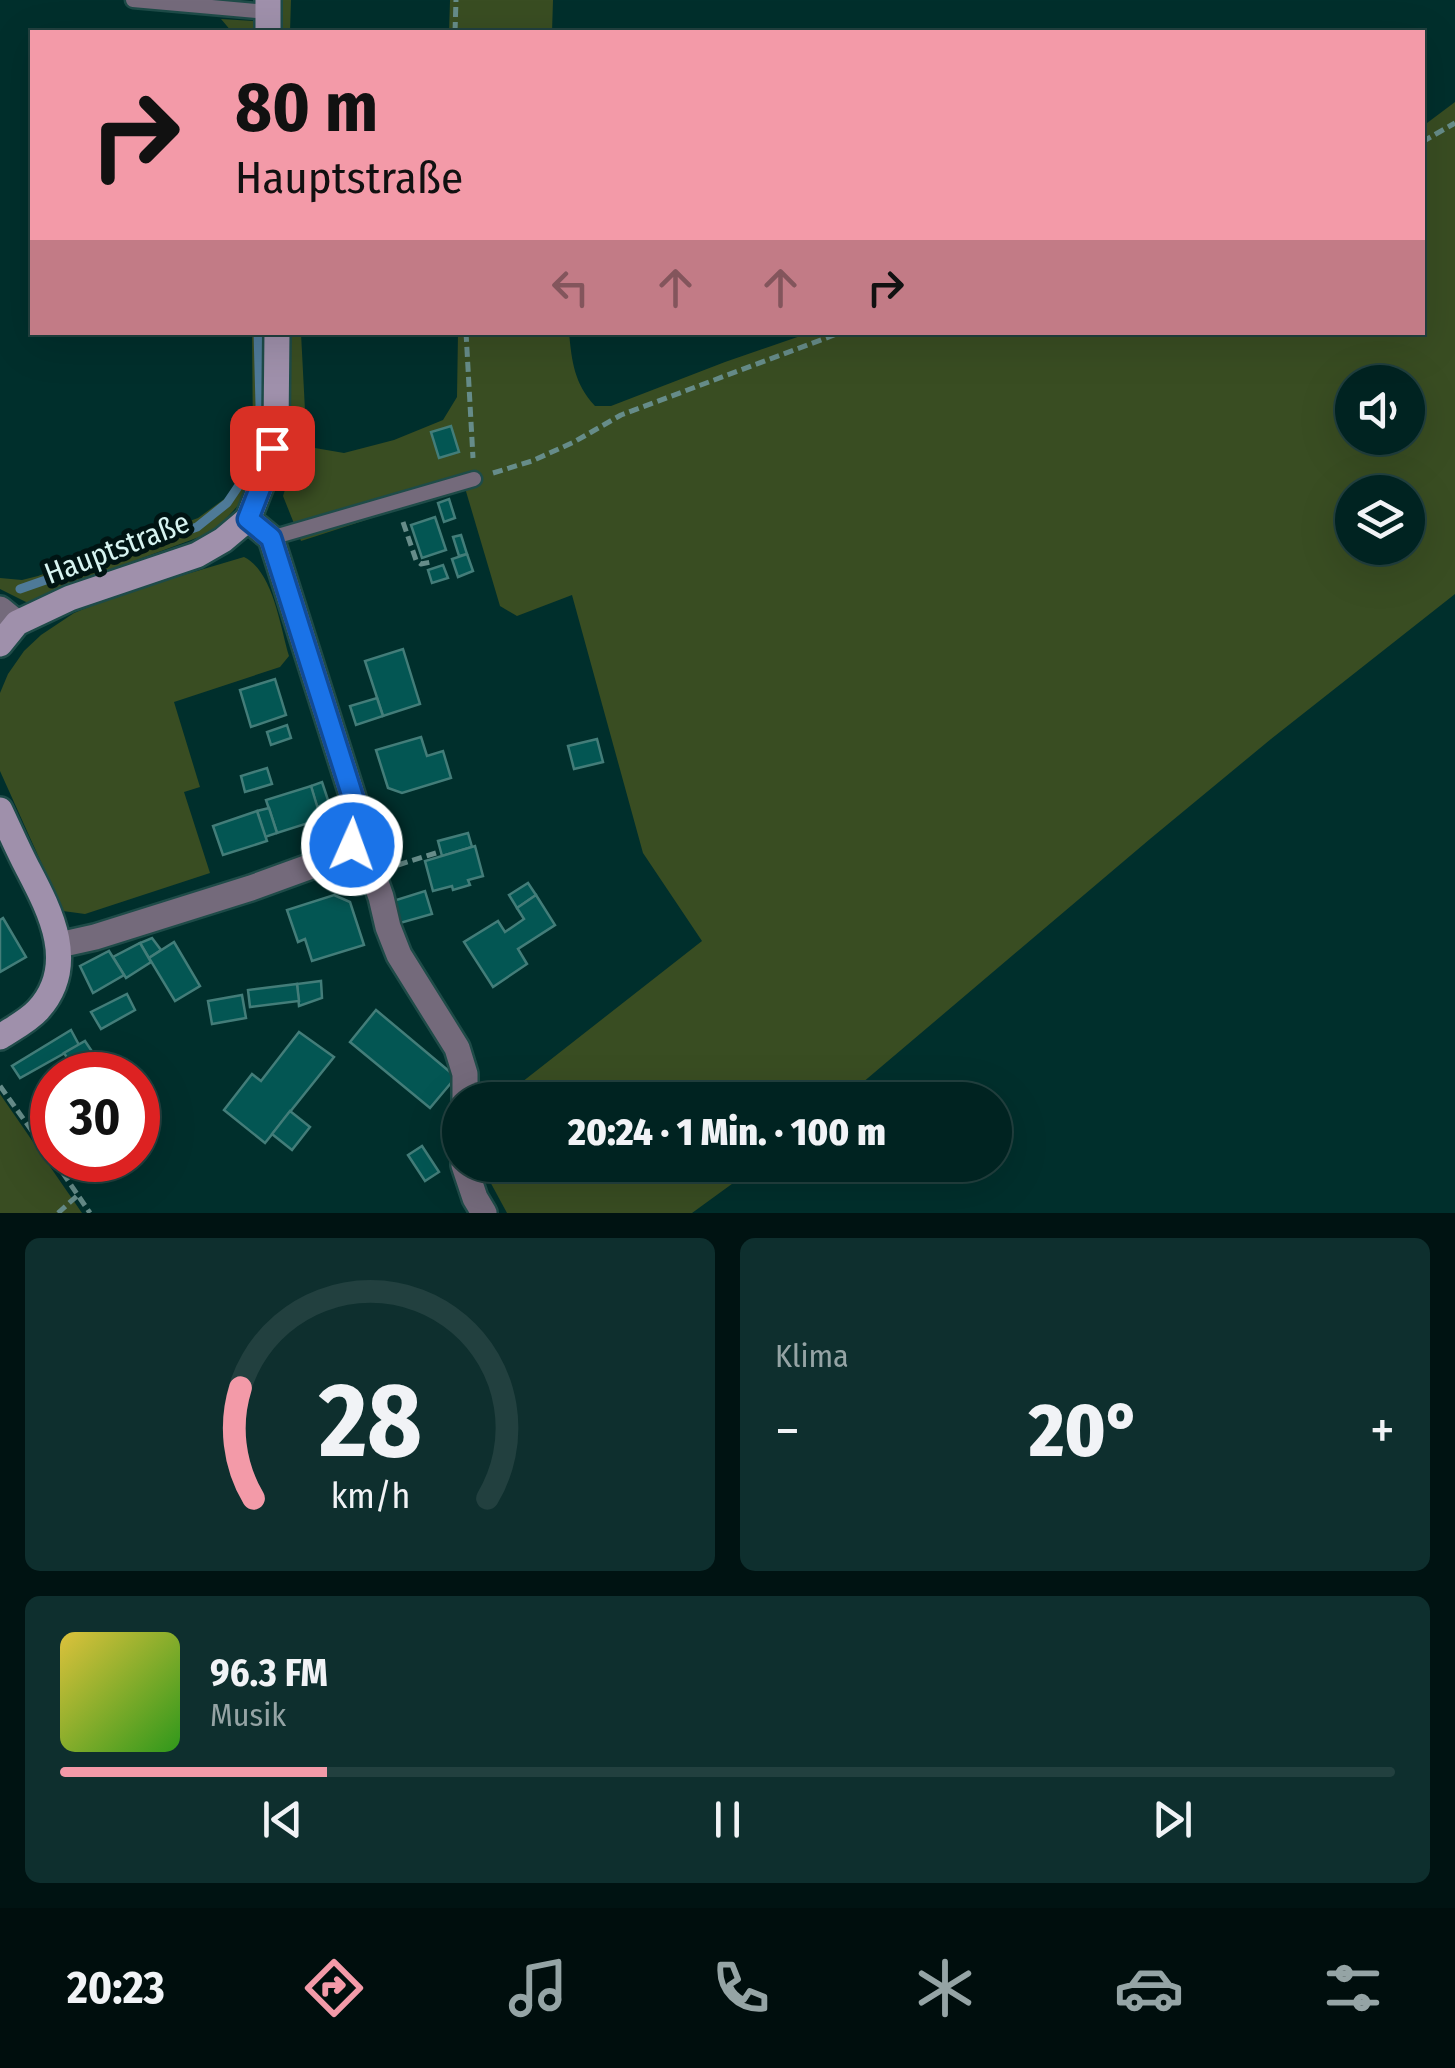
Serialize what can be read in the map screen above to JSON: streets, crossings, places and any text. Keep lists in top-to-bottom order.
{
  "streets": {
    "street": ["Hauptstraße"]
  },
  "page": {
    "turn": ["80 m", "Hauptstraße"],
    "limit": "30",
    "trip": "20:24 · 1 Min. · 100 m",
    "tile": "Klima",
    "heat": ["−", "20°", "+"],
    "song": ["96.3 FM", "Musik"],
    "tabs": "20:23",
    "gauge": ["28", "km/h"]
  }
}
